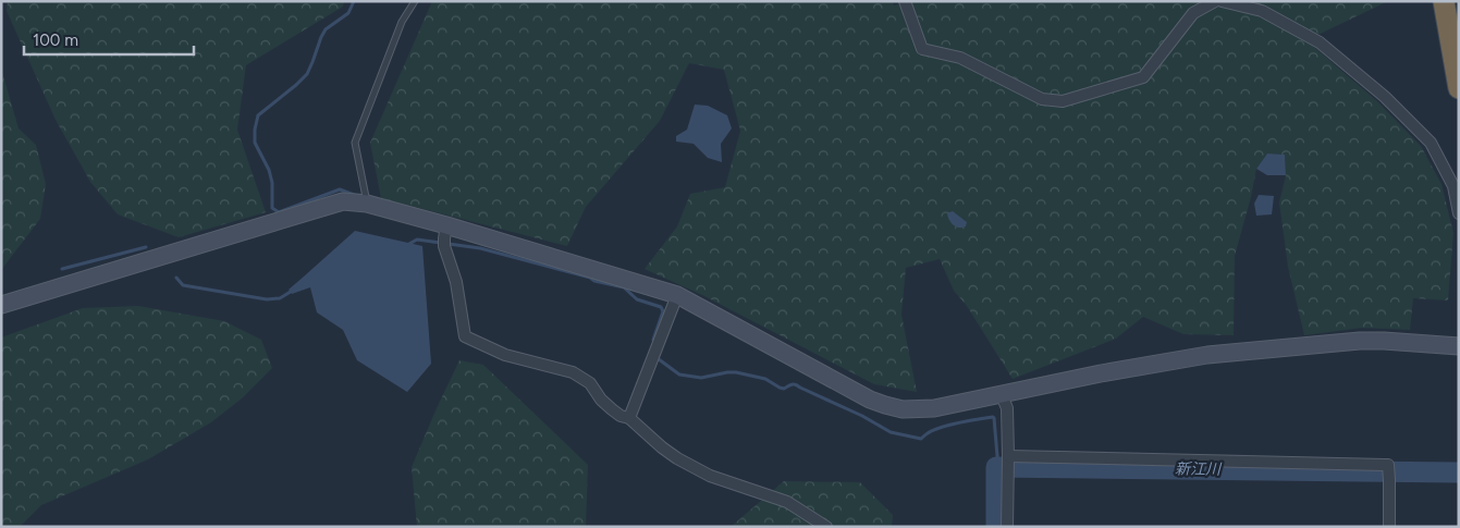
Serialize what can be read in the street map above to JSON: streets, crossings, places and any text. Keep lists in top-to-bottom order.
{
  "water": ["新江川"],
  "scale_bar": "100 m"
}
